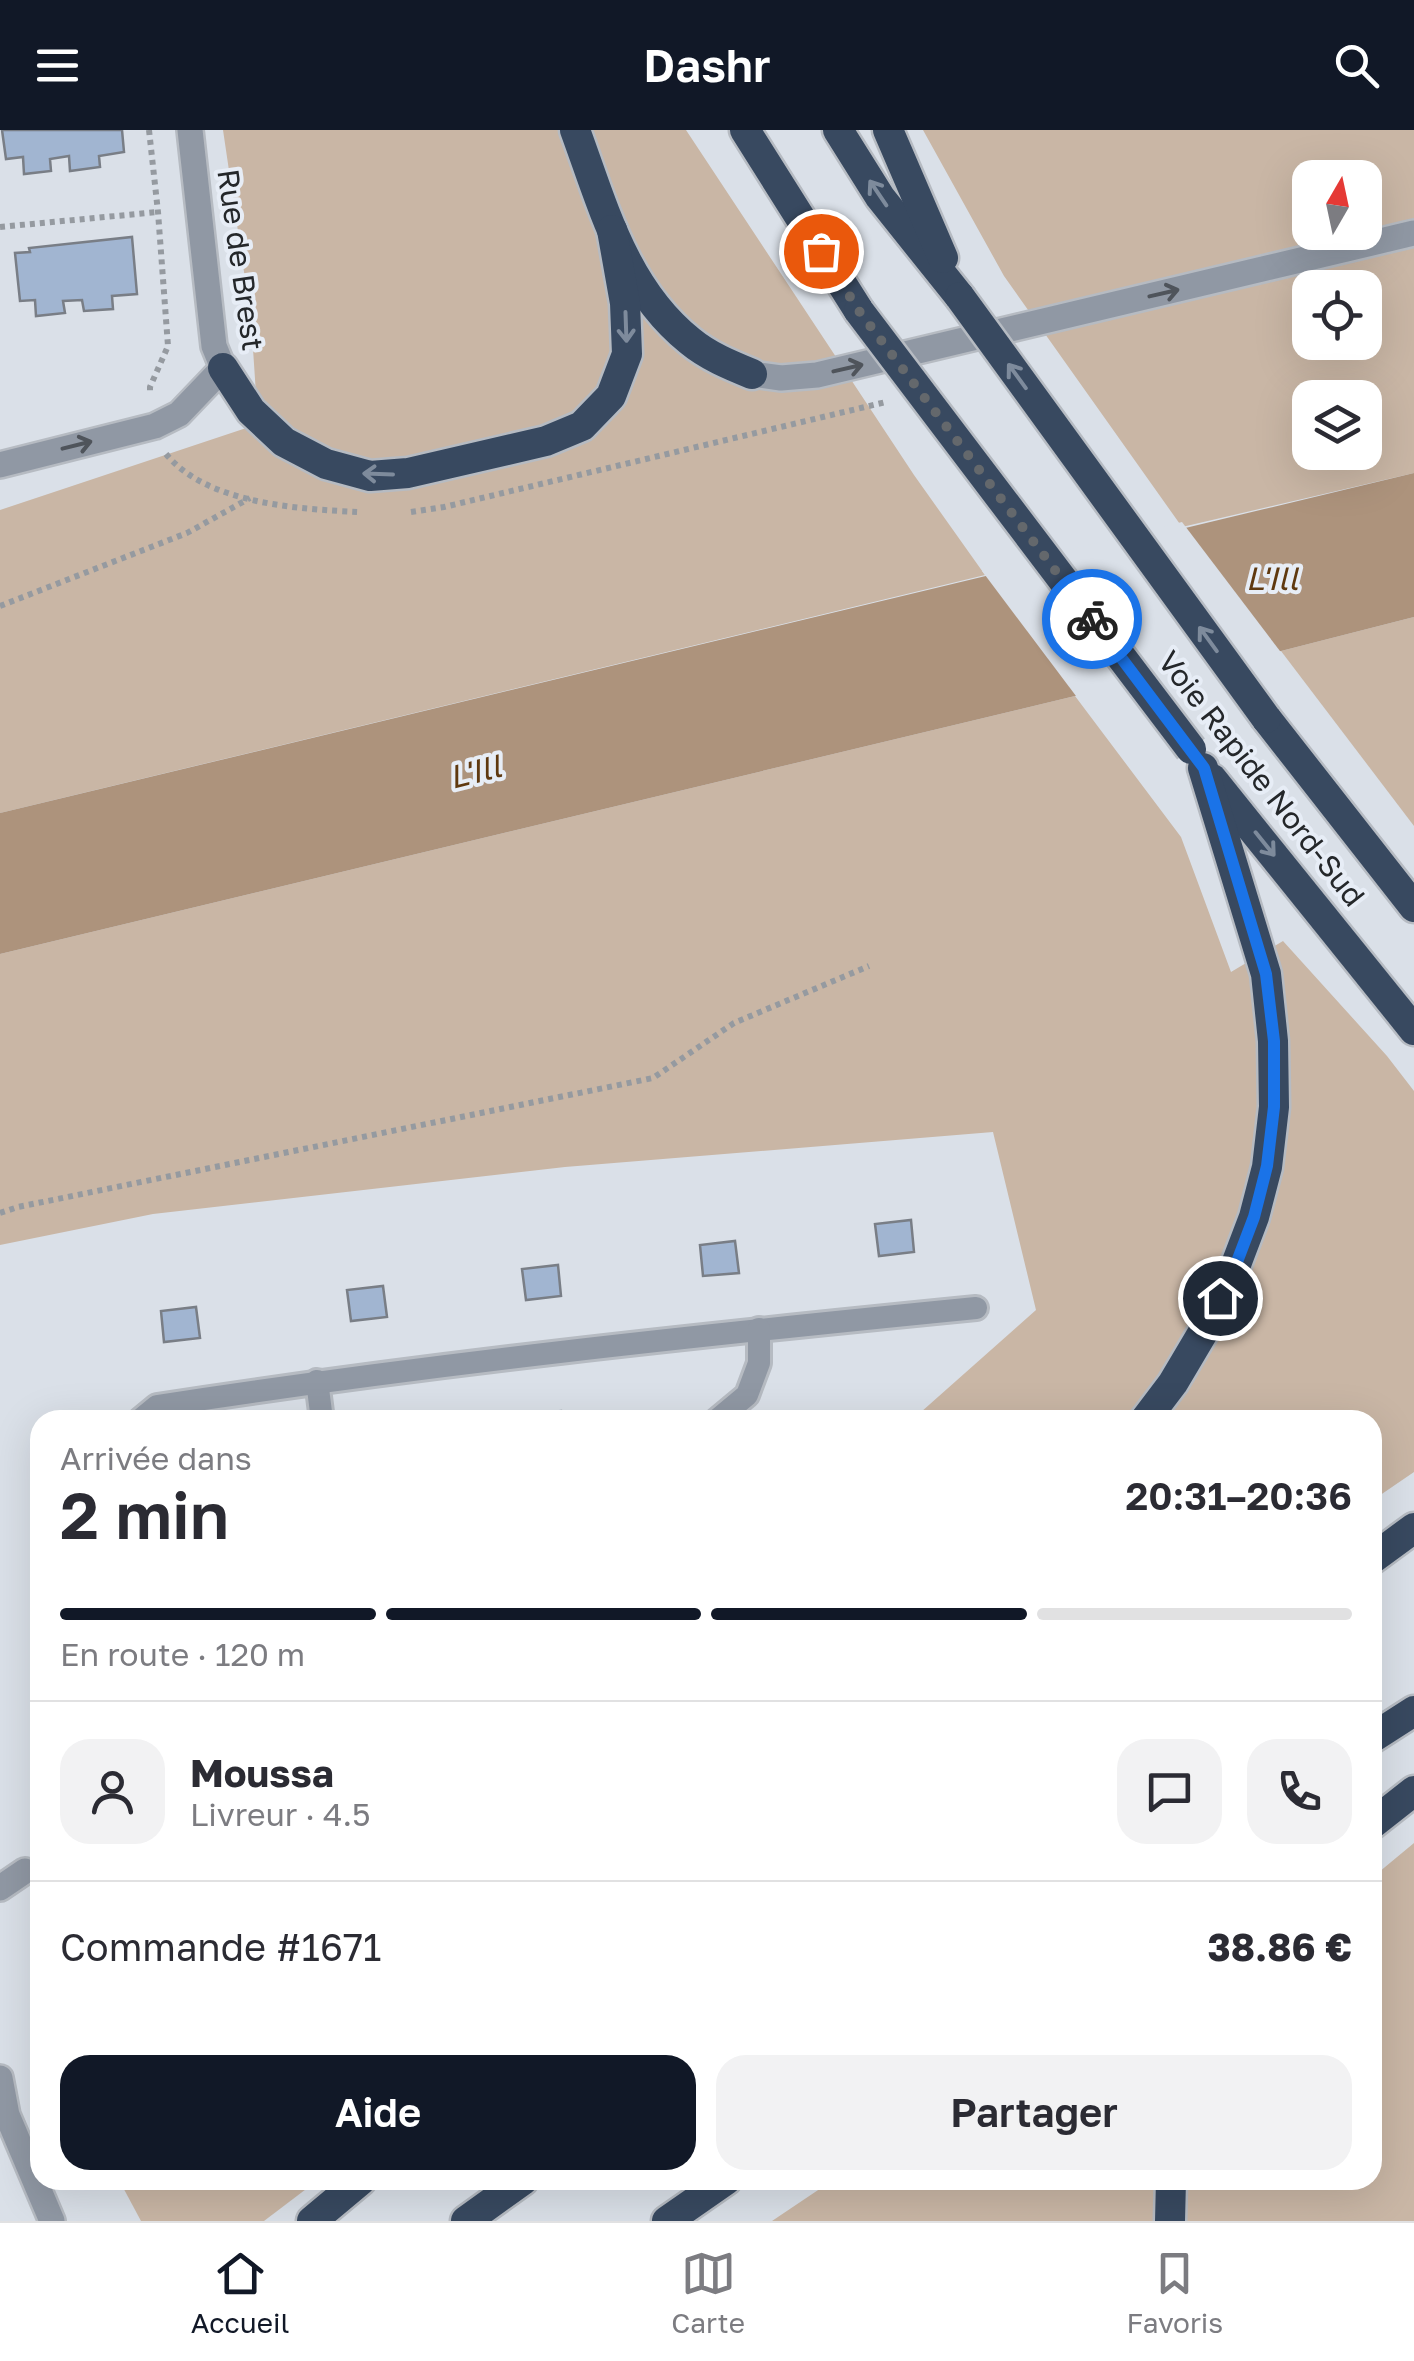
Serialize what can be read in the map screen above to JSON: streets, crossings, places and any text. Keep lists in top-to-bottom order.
{
  "streets": {
    "highway": ["Voie Rapide Nord-Sud"],
    "street": ["Rue de Brest"]
  },
  "water": ["L'Ill"],
  "north": "top",
  "page": {
    "header": "Dashr",
    "heading": ["2 min", "Arrivée dans", "20:31–20:36"],
    "panel": [
      "Moussa",
      "Livreur · 4.5",
      "Commande #1671",
      "38.86 €"
    ],
    "bar": "En route · 120 m",
    "buttons": ["Aide", "Partager"],
    "tabs": ["Accueil", "Carte", "Favoris"]
  }
}
